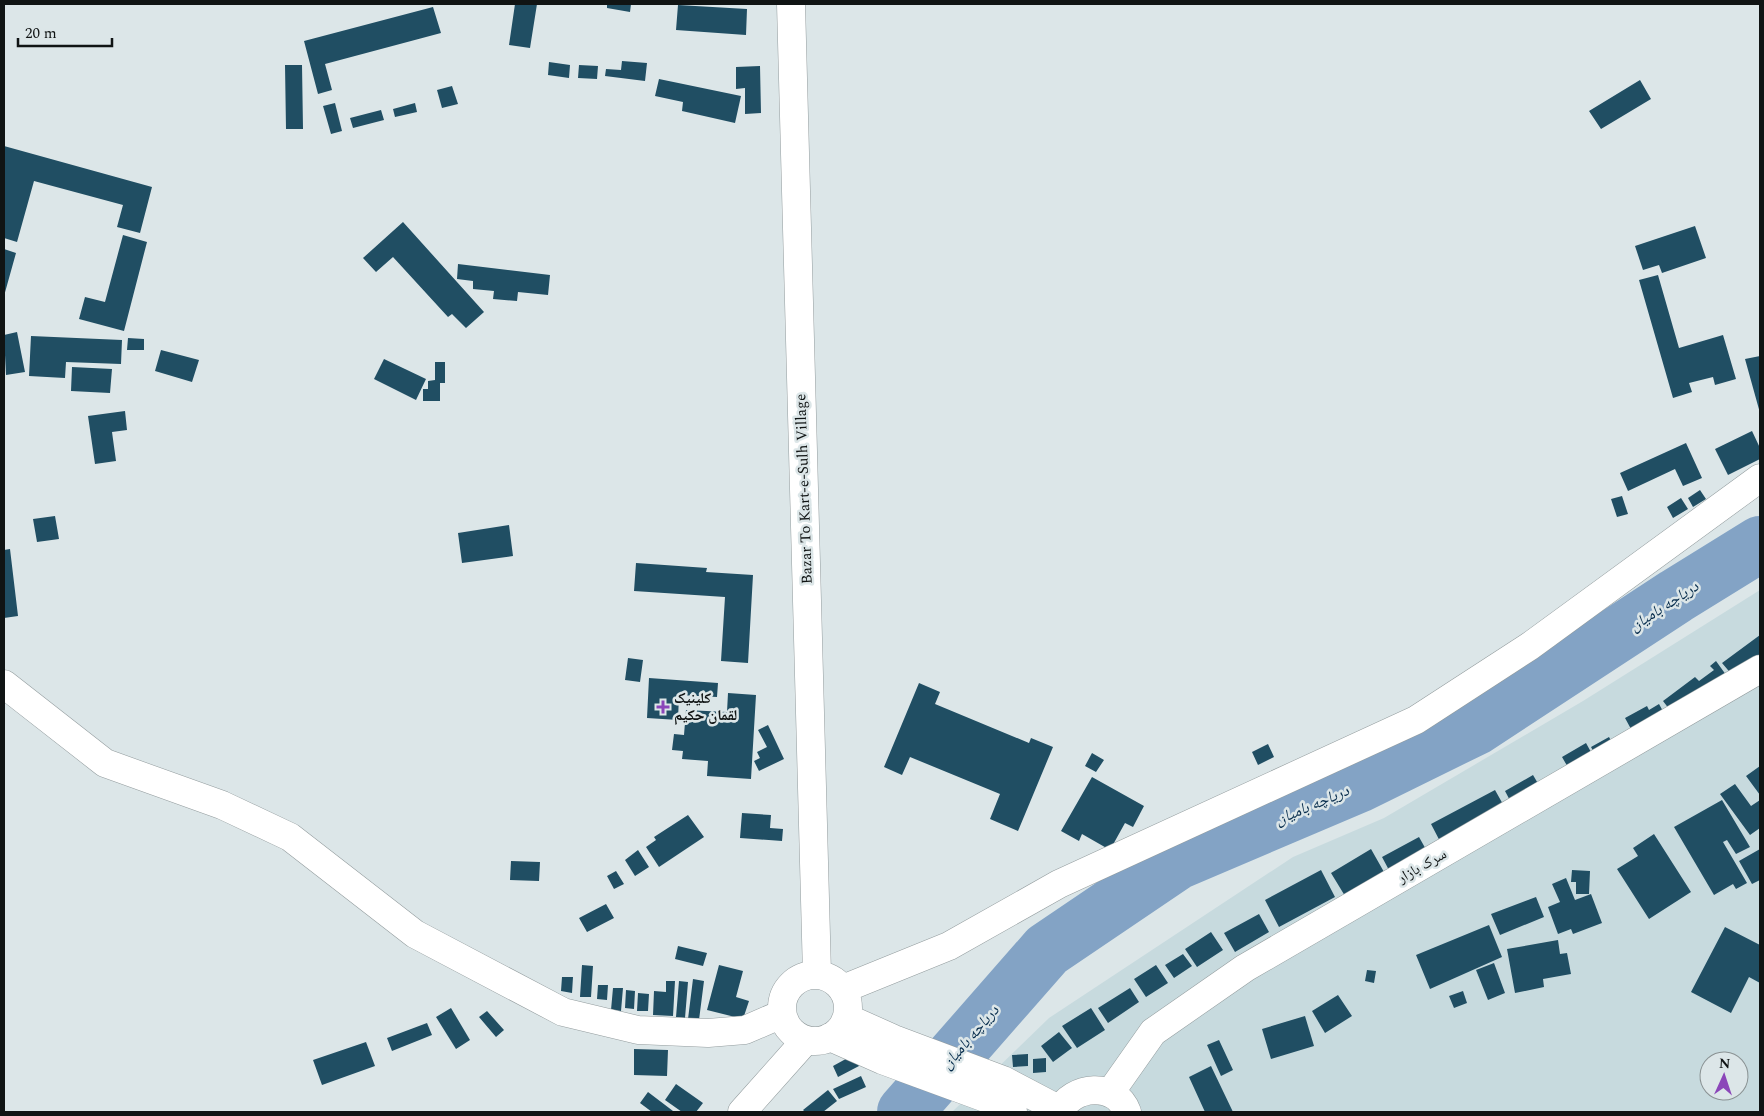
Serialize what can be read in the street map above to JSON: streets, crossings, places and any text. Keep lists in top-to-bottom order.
{
  "streets": {
    "main road": ["Bazar To Kart-e-Sulh Village", "سرک بازار"]
  },
  "water": ["دریاچه بامیان"],
  "places": {
    "health": ["کلینیک لقمان حکیم"]
  },
  "scale_bar": "20 m",
  "north": "top"
}
